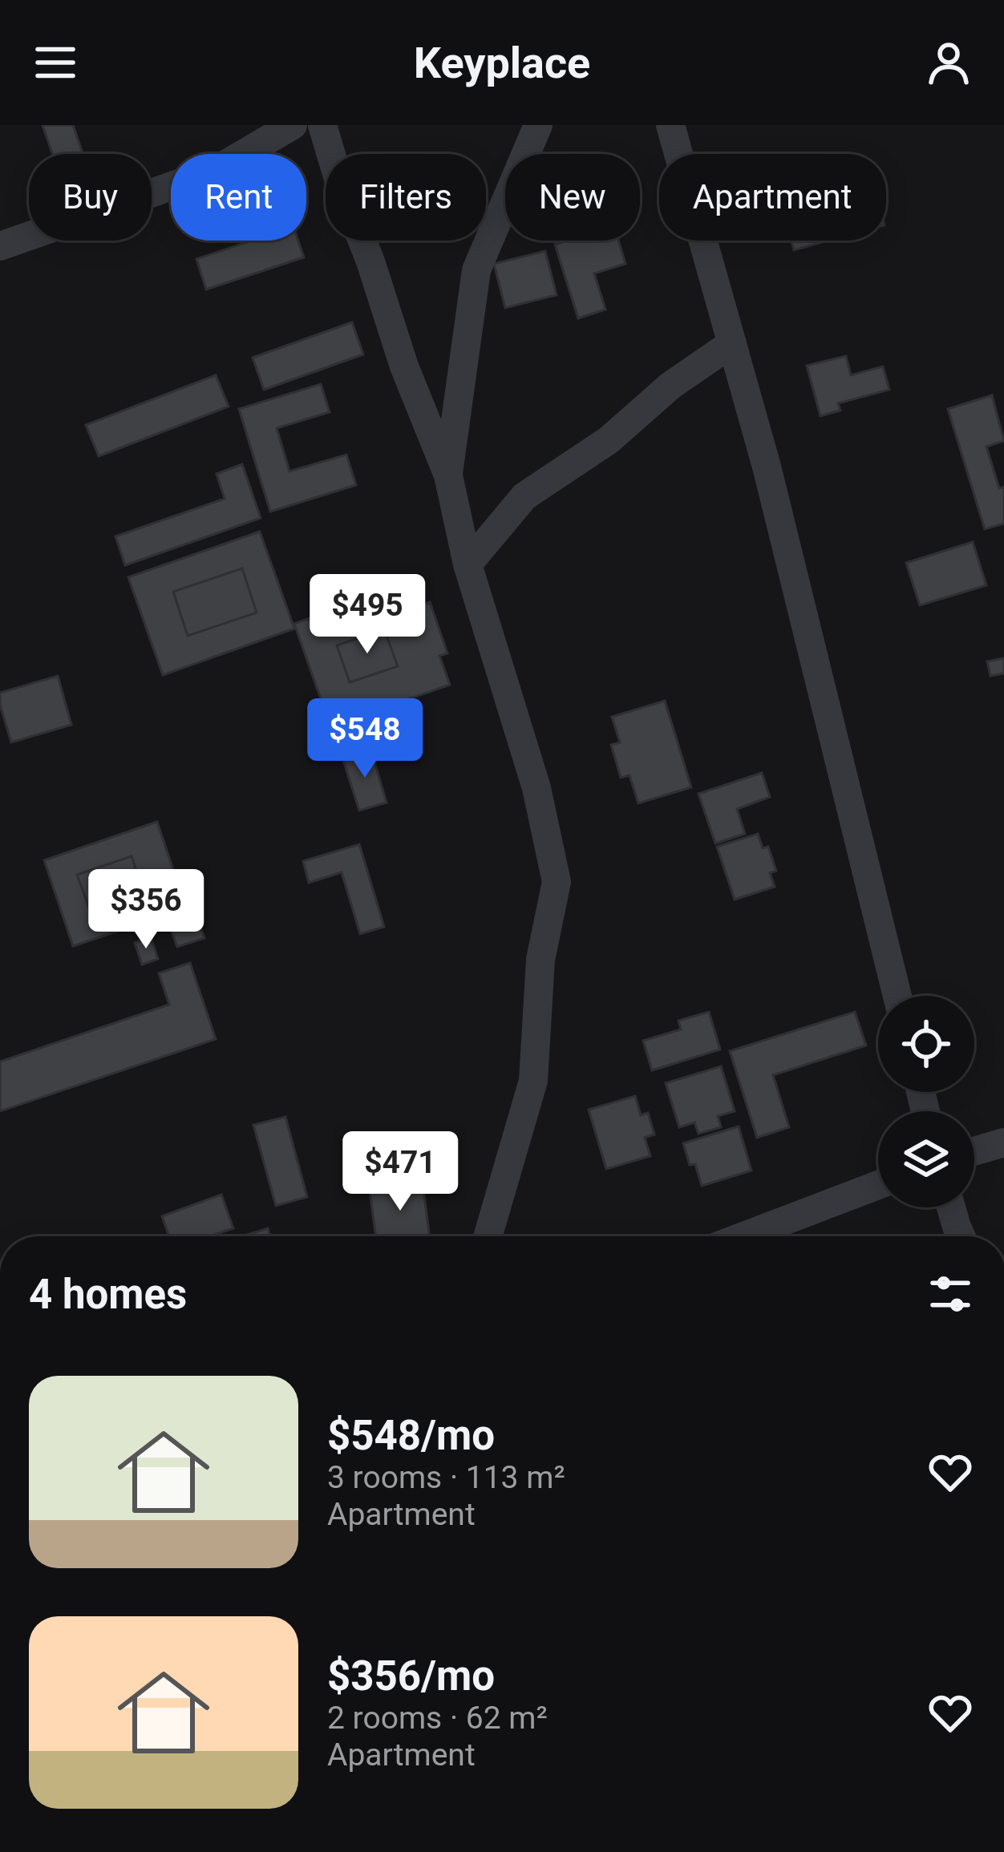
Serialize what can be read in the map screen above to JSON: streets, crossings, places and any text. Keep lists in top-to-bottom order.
{
  "page": {
    "header": "Keyplace",
    "chip": [
      "Buy",
      "Rent",
      "Filters",
      "New",
      "Apartment"
    ],
    "price": [
      "$495",
      "$548",
      "$356",
      "$471"
    ],
    "heading": "4 homes",
    "list": [
      {
        "name": "$548/mo",
        "note": "3 rooms · 113 m² · Apartment"
      },
      {
        "name": "$356/mo",
        "note": "2 rooms · 62 m² · Apartment"
      }
    ]
  }
}
